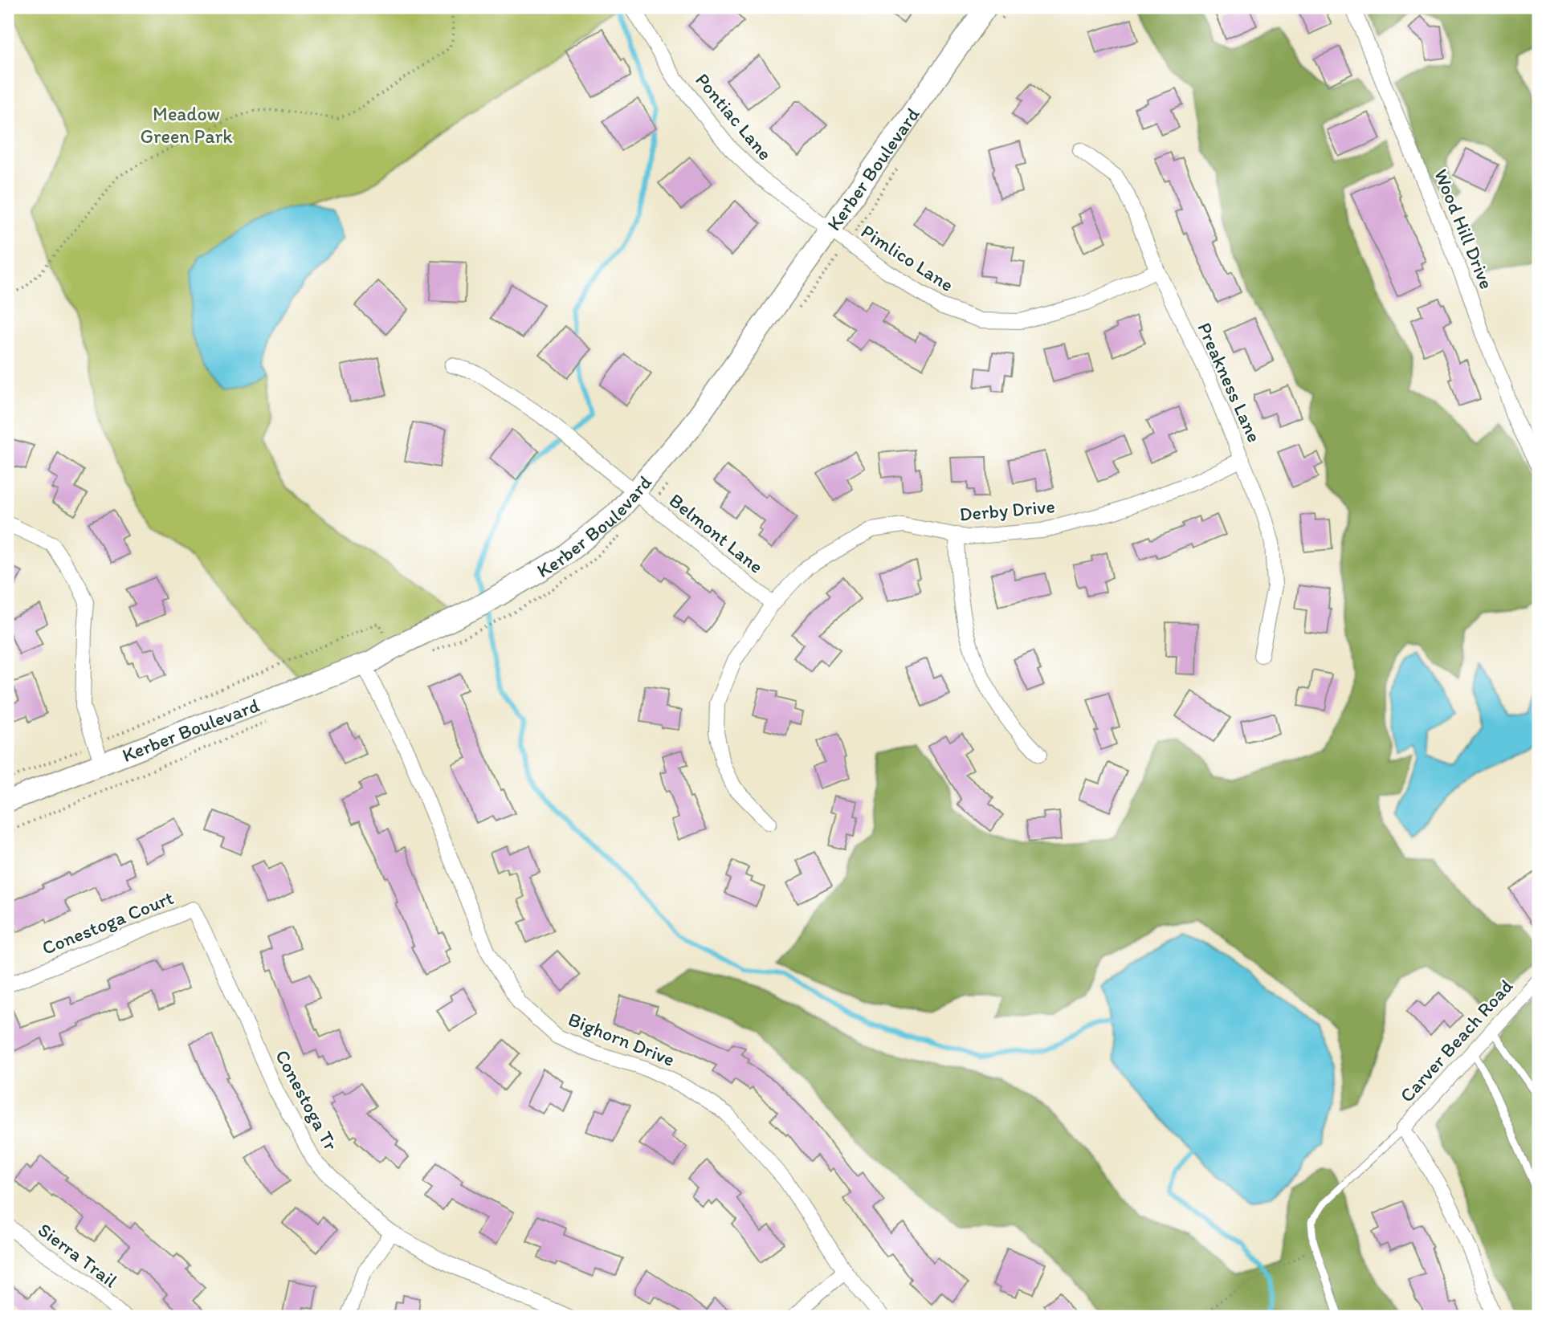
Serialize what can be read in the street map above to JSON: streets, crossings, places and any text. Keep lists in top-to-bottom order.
{
  "streets": {
    "street": [
      "Pontiac Lane",
      "Kerber Boulevard",
      "Wood Hill Drive",
      "Pimlico Lane",
      "Preakness Lane",
      "Derby Drive",
      "Belmont Lane",
      "Conestoga Court",
      "Bighorn Drive",
      "Carver Beach Road",
      "Conestoga Tr",
      "Sierra Trail"
    ]
  },
  "crossings": [
    ["Pontiac Lane", "Kerber Boulevard"],
    ["Pontiac Lane", "Pimlico Lane"],
    ["Kerber Boulevard", "Pimlico Lane"],
    ["Kerber Boulevard", "Belmont Lane"],
    ["Kerber Boulevard", "Bighorn Drive"],
    ["Pimlico Lane", "Preakness Lane"],
    ["Preakness Lane", "Derby Drive"],
    ["Derby Drive", "Belmont Lane"],
    ["Conestoga Court", "Conestoga Tr"]
  ],
  "parks": ["Meadow Green Park"]
}
